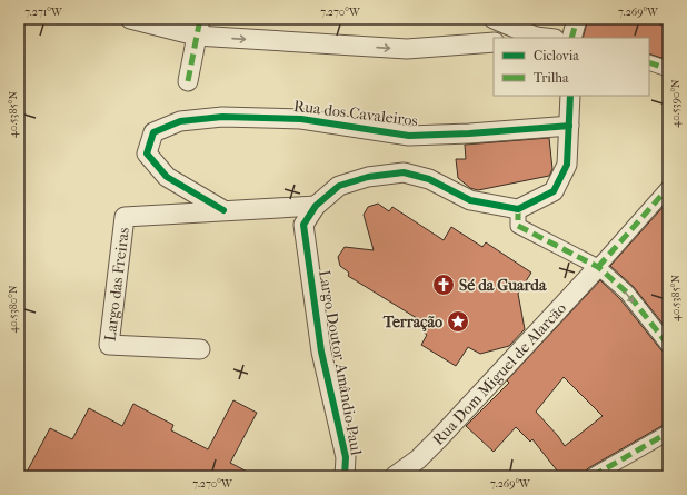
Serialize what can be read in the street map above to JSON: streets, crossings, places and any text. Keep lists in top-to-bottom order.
{
  "streets": {
    "street": [
      "Rua dos Cavaleiros",
      "Largo das Freiras",
      "Largo Doutor Amândio Paul",
      "Rua Dom Miguel de Alarcão"
    ]
  },
  "crossings": [
    ["Rua dos Cavaleiros", "Largo das Freiras"],
    ["Largo das Freiras", "Largo Doutor Amândio Paul"]
  ],
  "places": {
    "church": ["Sé da Guarda"],
    "place": ["Terração"]
  },
  "legend": ["Ciclovia", "Trilha"],
  "coordinates": [
    "7.271°W",
    "7.270°W",
    "7.269°W",
    "40.5390°N",
    "40.5385°N",
    "40.5380°N"
  ]
}
